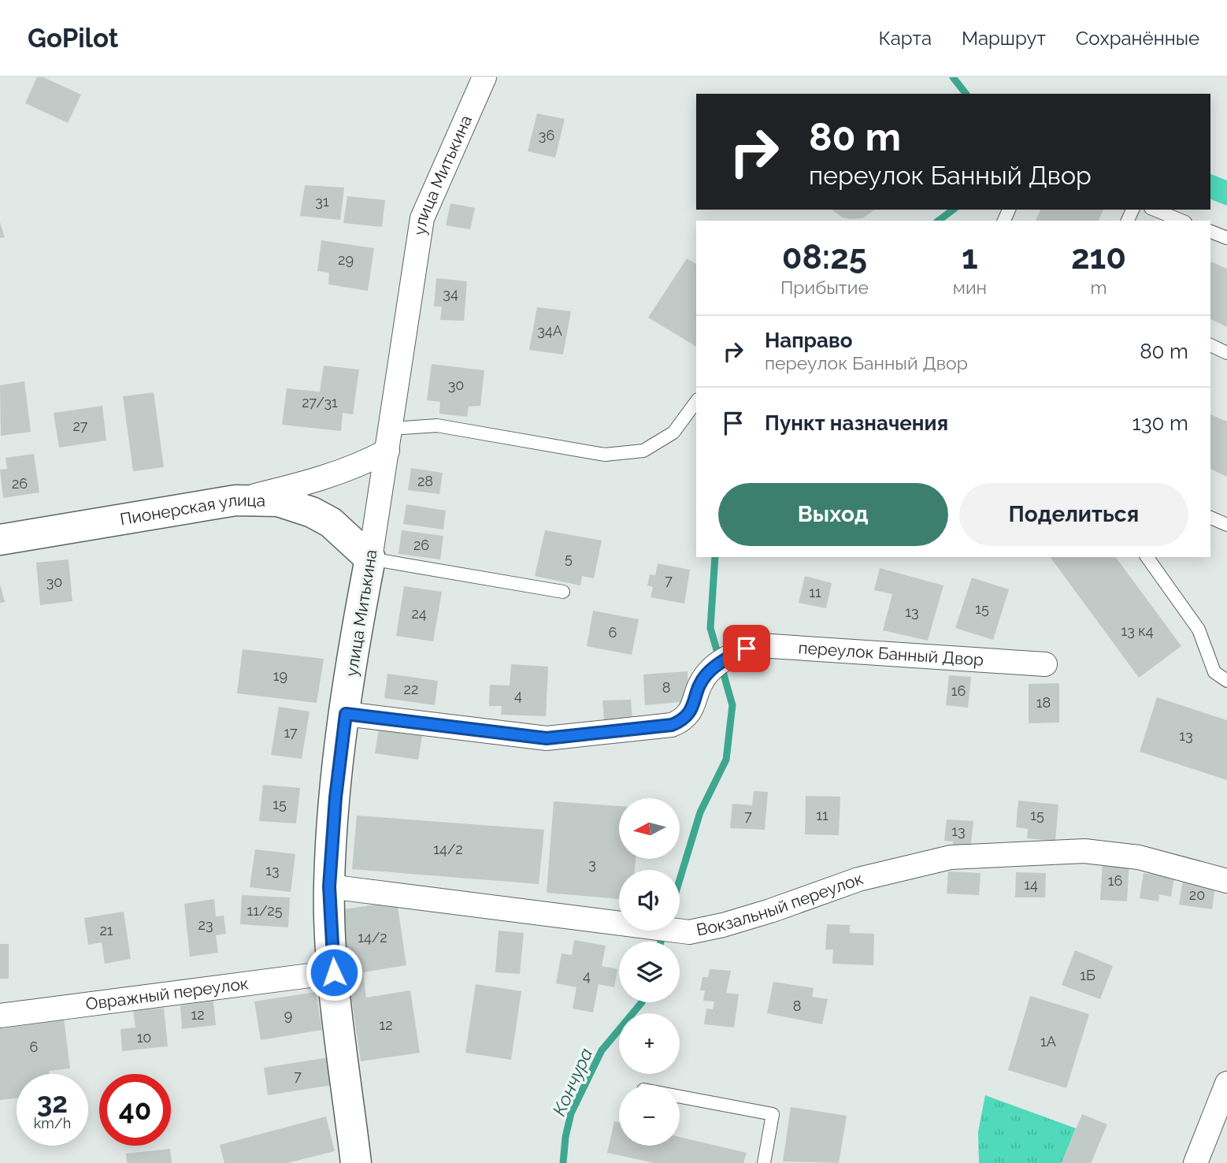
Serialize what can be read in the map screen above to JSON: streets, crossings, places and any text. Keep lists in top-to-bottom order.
{
  "streets": {
    "street": [
      "улица Митькина",
      "Пионерская улица",
      "переулок Банный Двор",
      "Вокзальный переулок",
      "Овражный переулок"
    ]
  },
  "crossings": [
    ["улица Митькина", "Пионерская улица"],
    ["улица Митькина", "переулок Банный Двор"],
    ["улица Митькина", "Вокзальный переулок"],
    ["улица Митькина", "Овражный переулок"]
  ],
  "water": ["Кончура"],
  "house_numbers": [
    "36",
    "31",
    "29",
    "34",
    "34А",
    "30",
    "27/31",
    "27",
    "28",
    "26",
    "26",
    "5",
    "7",
    "30",
    "11",
    "15",
    "13",
    "24",
    "13 к4",
    "6",
    "19",
    "8",
    "22",
    "16",
    "4",
    "18",
    "17",
    "13",
    "15",
    "11",
    "15",
    "7",
    "13",
    "14/2",
    "3",
    "13",
    "16",
    "14",
    "20",
    "11/25",
    "23",
    "21",
    "14/2",
    "1Б",
    "4",
    "8",
    "12",
    "9",
    "12",
    "10",
    "1А",
    "6",
    "7"
  ],
  "north": "left",
  "page": {
    "header": "GoPilot",
    "nav": ["Карта", "Маршрут", "Сохранённые"],
    "turn": ["80 m", "переулок Банный Двор"],
    "eta": [
      "08:25",
      "Прибытие",
      "1",
      "мин",
      "210",
      "m"
    ],
    "list": [
      {
        "name": "Направо",
        "note": "переулок Банный Двор",
        "value": "80 m"
      },
      {
        "name": "Пункт назначения",
        "value": "130 m"
      }
    ],
    "buttons": ["Выход", "Поделиться"],
    "map_buttons": ["+", "−"],
    "speed": "32 km/h",
    "limit": "40"
  }
}
